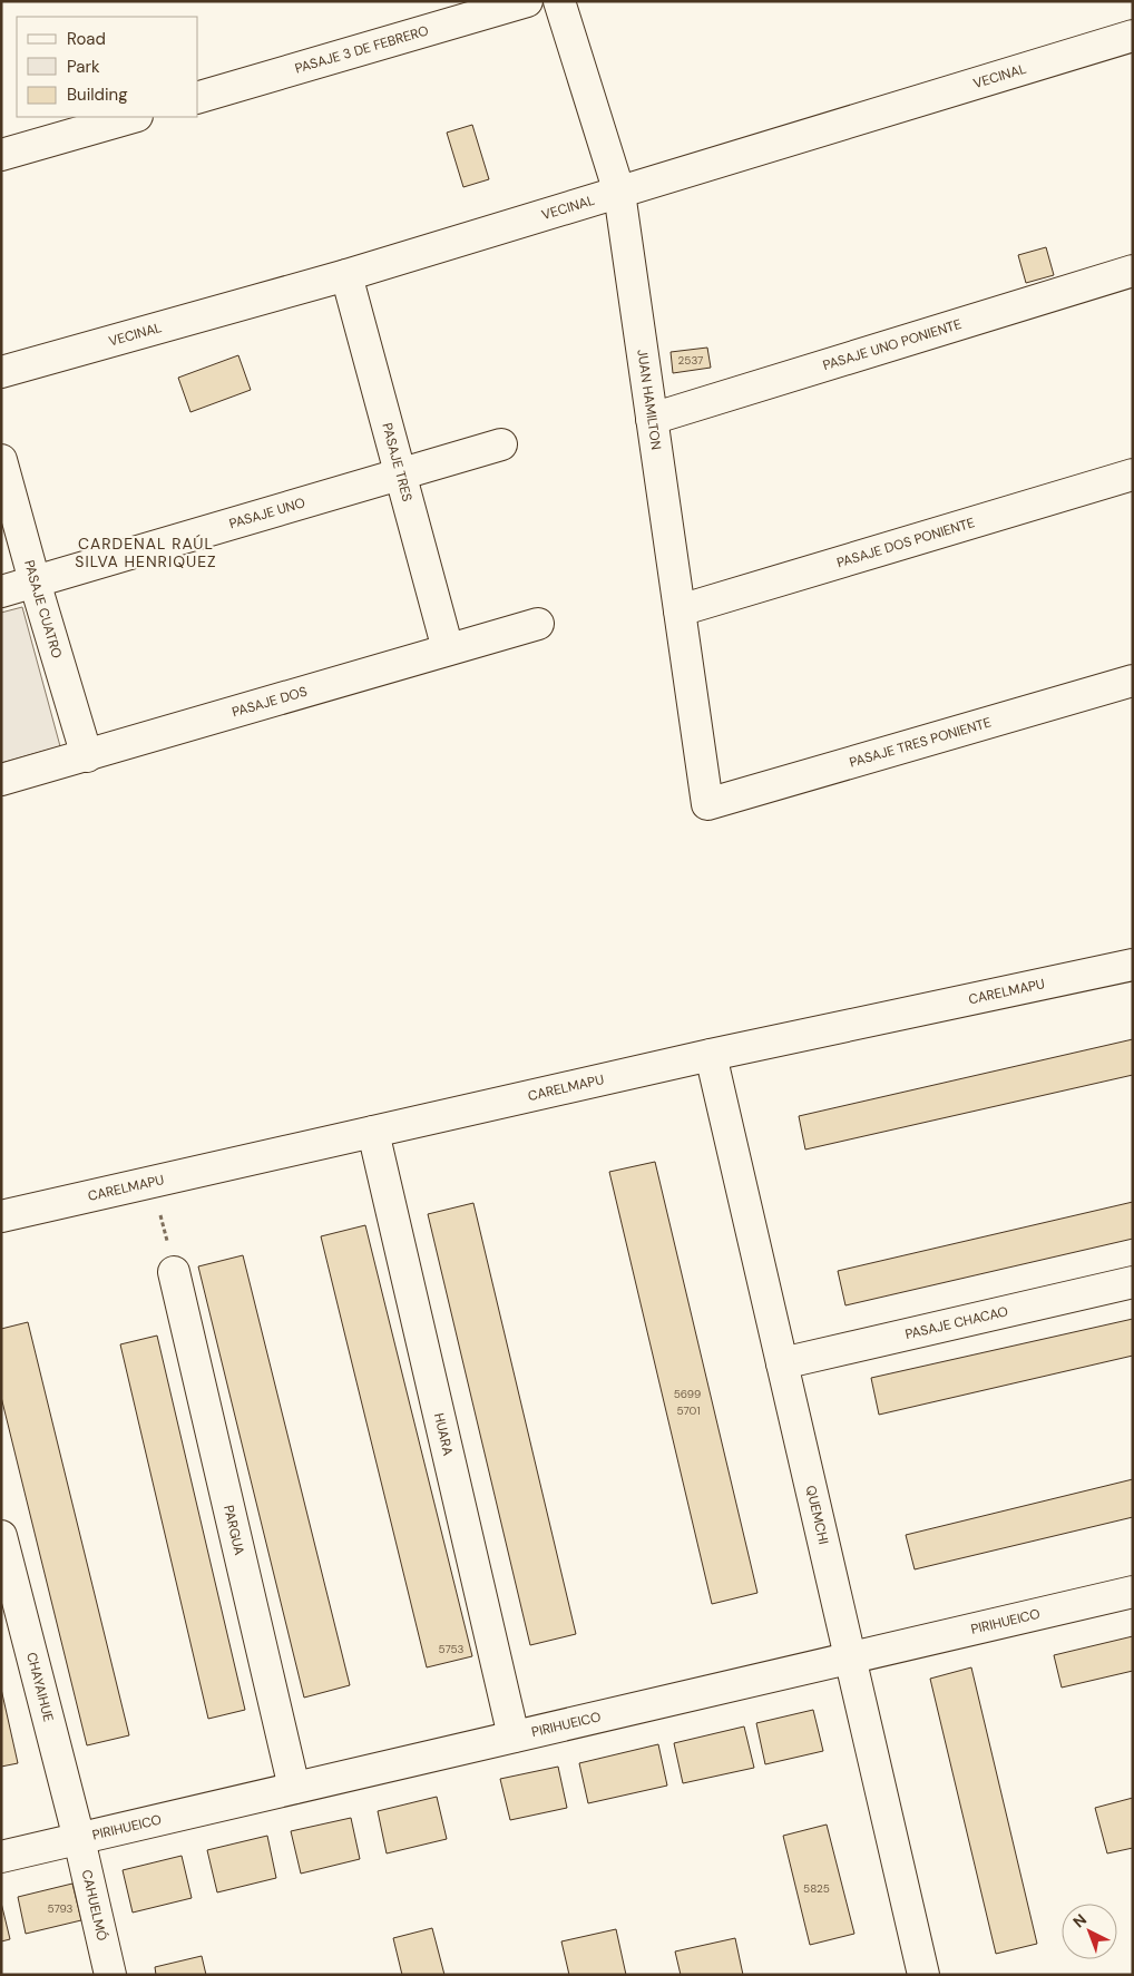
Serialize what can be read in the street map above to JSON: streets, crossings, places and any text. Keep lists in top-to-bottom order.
{
  "streets": {
    "street": [
      "PASAJE 3 DE FEBRERO",
      "VECINAL",
      "PASAJE UNO PONIENTE",
      "JUAN HAMILTON",
      "PASAJE TRES",
      "PASAJE UNO",
      "PASAJE DOS PONIENTE",
      "PASAJE CUATRO",
      "PASAJE DOS",
      "PASAJE TRES PONIENTE",
      "CARELMAPU",
      "PASAJE CHACAO",
      "HUARA",
      "QUEMCHI",
      "PARGUA",
      "PIRIHUEICO",
      "CHAYAIHUE",
      "CAHUELMÓ"
    ]
  },
  "crossings": [
    ["VECINAL", "JUAN HAMILTON"],
    ["VECINAL", "PASAJE TRES"],
    ["PASAJE UNO PONIENTE", "JUAN HAMILTON"],
    ["JUAN HAMILTON", "PASAJE DOS PONIENTE"],
    ["JUAN HAMILTON", "PASAJE TRES PONIENTE"],
    ["PASAJE TRES", "PASAJE UNO"],
    ["PASAJE TRES", "PASAJE DOS"],
    ["PASAJE UNO", "PASAJE CUATRO"],
    ["PASAJE CUATRO", "PASAJE DOS"],
    ["CARELMAPU", "HUARA"],
    ["CARELMAPU", "QUEMCHI"],
    ["PASAJE CHACAO", "QUEMCHI"],
    ["HUARA", "PIRIHUEICO"],
    ["QUEMCHI", "PIRIHUEICO"],
    ["PARGUA", "PIRIHUEICO"],
    ["PIRIHUEICO", "CHAYAIHUE"],
    ["PIRIHUEICO", "CAHUELMÓ"],
    ["CHAYAIHUE", "CAHUELMÓ"]
  ],
  "districts": ["CARDENAL RAÚL SILVA HENRIQUEZ"],
  "house_numbers": [
    "2537",
    "5699",
    "5701",
    "5753",
    "5825",
    "5793"
  ],
  "legend": ["Road", "Park", "Building"],
  "north": "top left"
}
